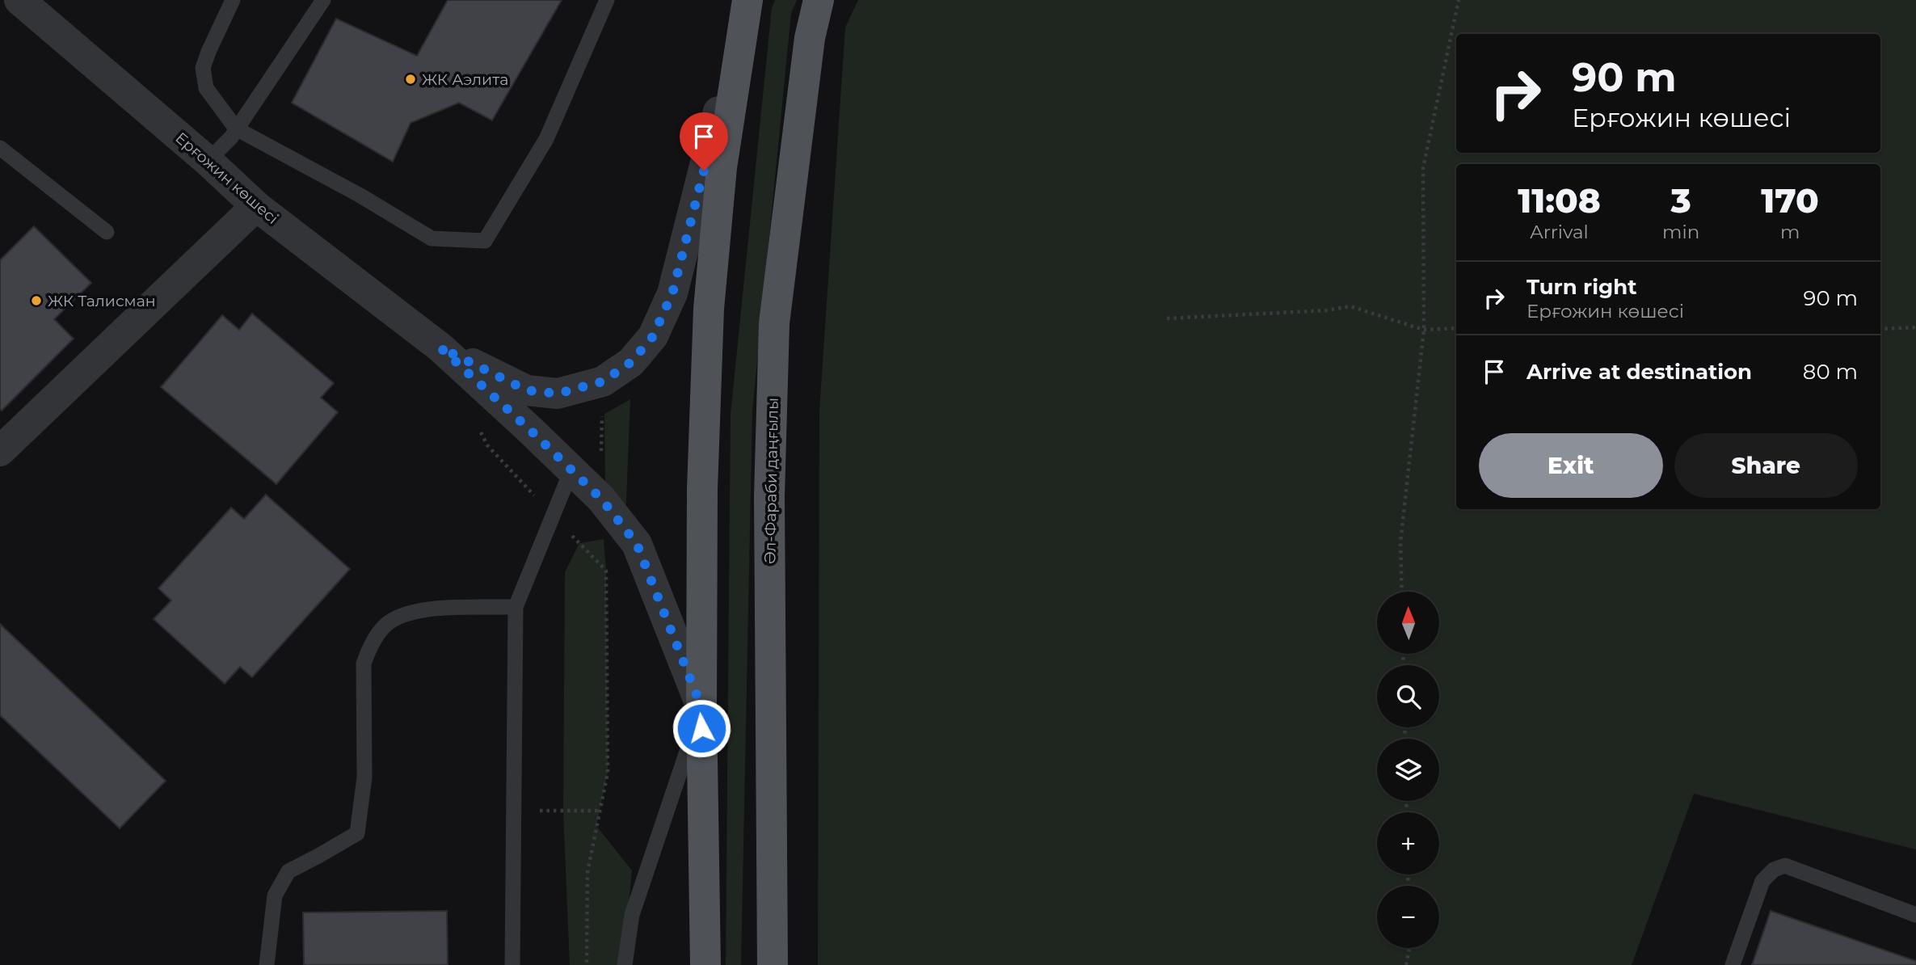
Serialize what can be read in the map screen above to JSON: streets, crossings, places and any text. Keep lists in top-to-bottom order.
{
  "streets": {
    "main road": ["Әл-Фараби даңғылы"],
    "street": ["Ерғожин көшесі"]
  },
  "places": ["ЖК Аэлита", "ЖК Талисман"],
  "north": "top",
  "page": {
    "turn": ["90 m", "Ерғожин көшесі"],
    "eta": [
      "11:08",
      "Arrival",
      "3",
      "min",
      "170",
      "m"
    ],
    "list": [
      {
        "name": "Turn right",
        "note": "Ерғожин көшесі",
        "value": "90 m"
      },
      {
        "name": "Arrive at destination",
        "value": "80 m"
      }
    ],
    "buttons": ["Exit", "Share"],
    "map_buttons": ["+", "−"]
  }
}
